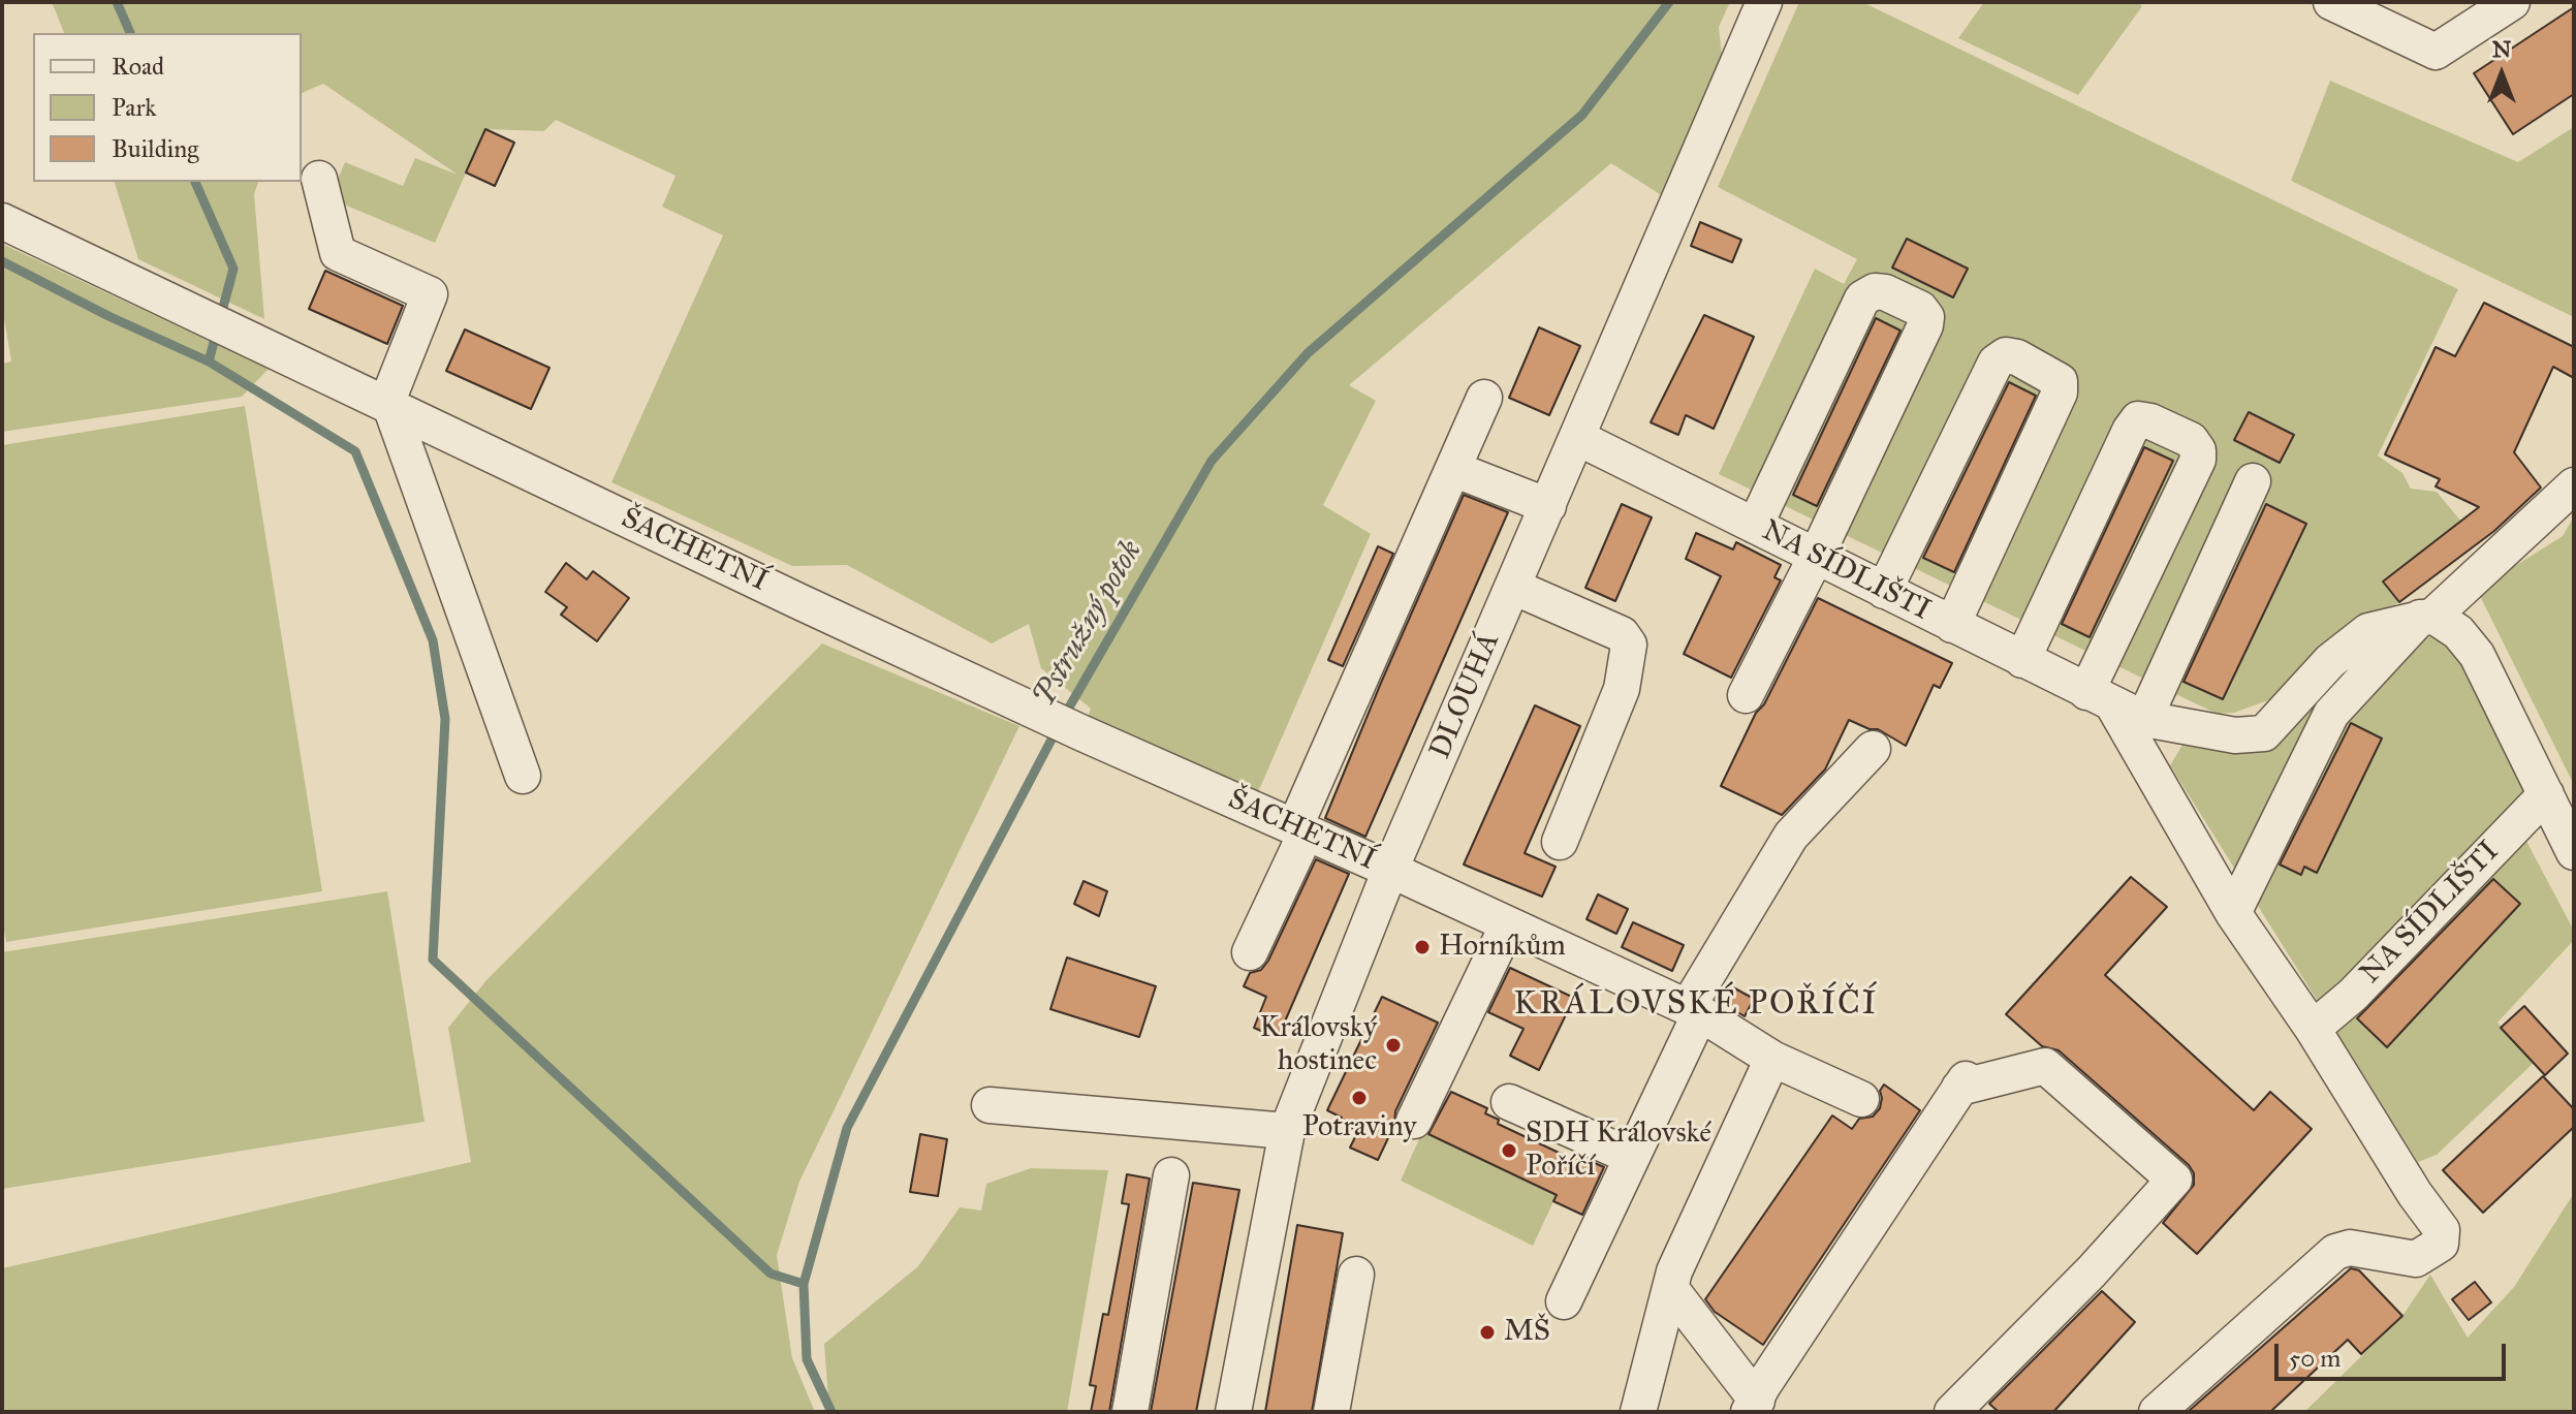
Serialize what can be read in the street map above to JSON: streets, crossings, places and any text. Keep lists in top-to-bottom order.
{
  "streets": {
    "street": ["ŠACHETNÍ", "NA SÍDLIŠTI", "DLOUHÁ"]
  },
  "crossings": [
    ["ŠACHETNÍ", "DLOUHÁ"],
    ["NA SÍDLIŠTI", "DLOUHÁ"]
  ],
  "districts": ["KRÁLOVSKÉ POŘÍČÍ"],
  "water": ["Pstružný potok"],
  "places": [
    "Horníkům",
    "Královský hostinec",
    "Potraviny",
    "SDH Královské Poříčí",
    "MŠ"
  ],
  "legend": ["Road", "Park", "Building"],
  "scale_bar": "50 m",
  "north": "top"
}
